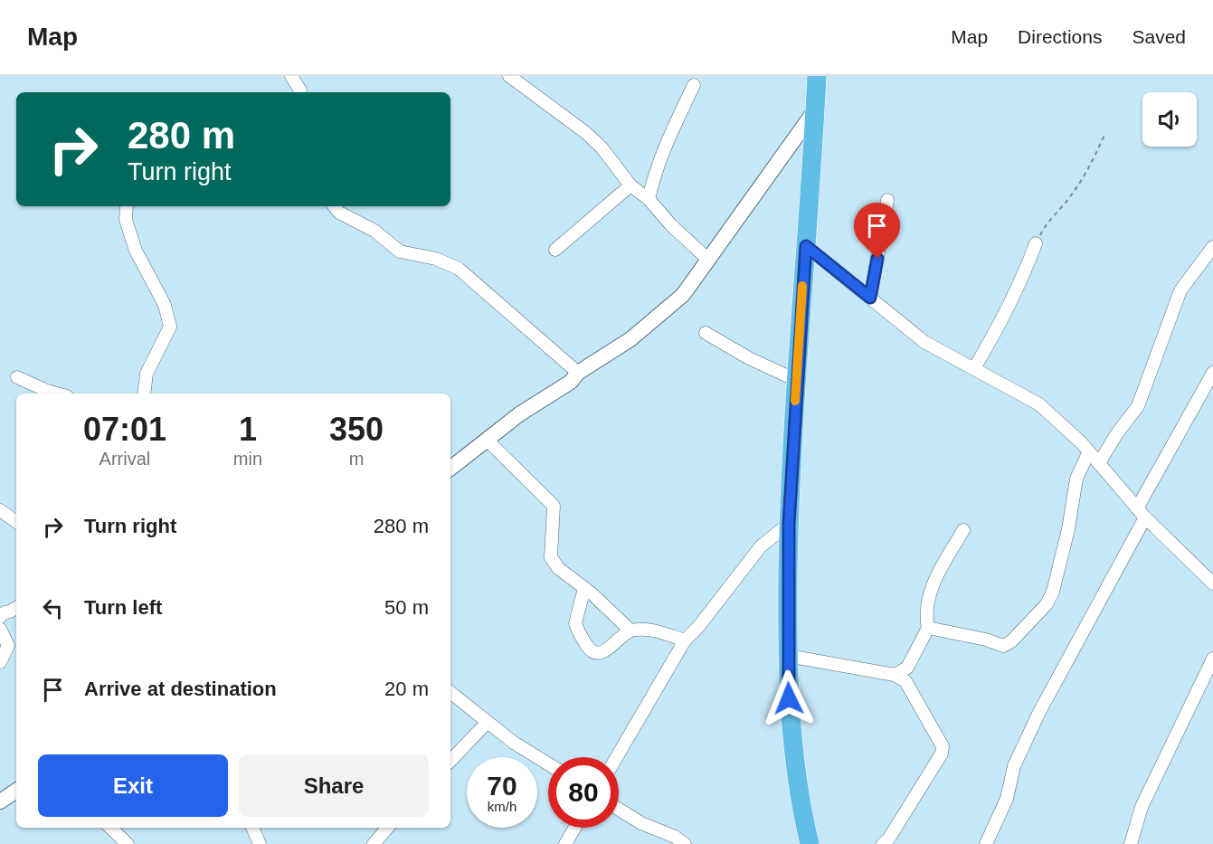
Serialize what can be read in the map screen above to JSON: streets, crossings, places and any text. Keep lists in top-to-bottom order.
{
  "page": {
    "header": "Map",
    "nav": ["Map", "Directions", "Saved"],
    "turn": ["280 m", "Turn right"],
    "eta": [
      "07:01",
      "Arrival",
      "1",
      "min",
      "350",
      "m"
    ],
    "list": [
      {
        "name": "Turn right",
        "value": "280 m"
      },
      {
        "name": "Turn left",
        "value": "50 m"
      },
      {
        "name": "Arrive at destination",
        "value": "20 m"
      }
    ],
    "buttons": ["Exit", "Share"],
    "speed": "70 km/h",
    "limit": "80"
  }
}
